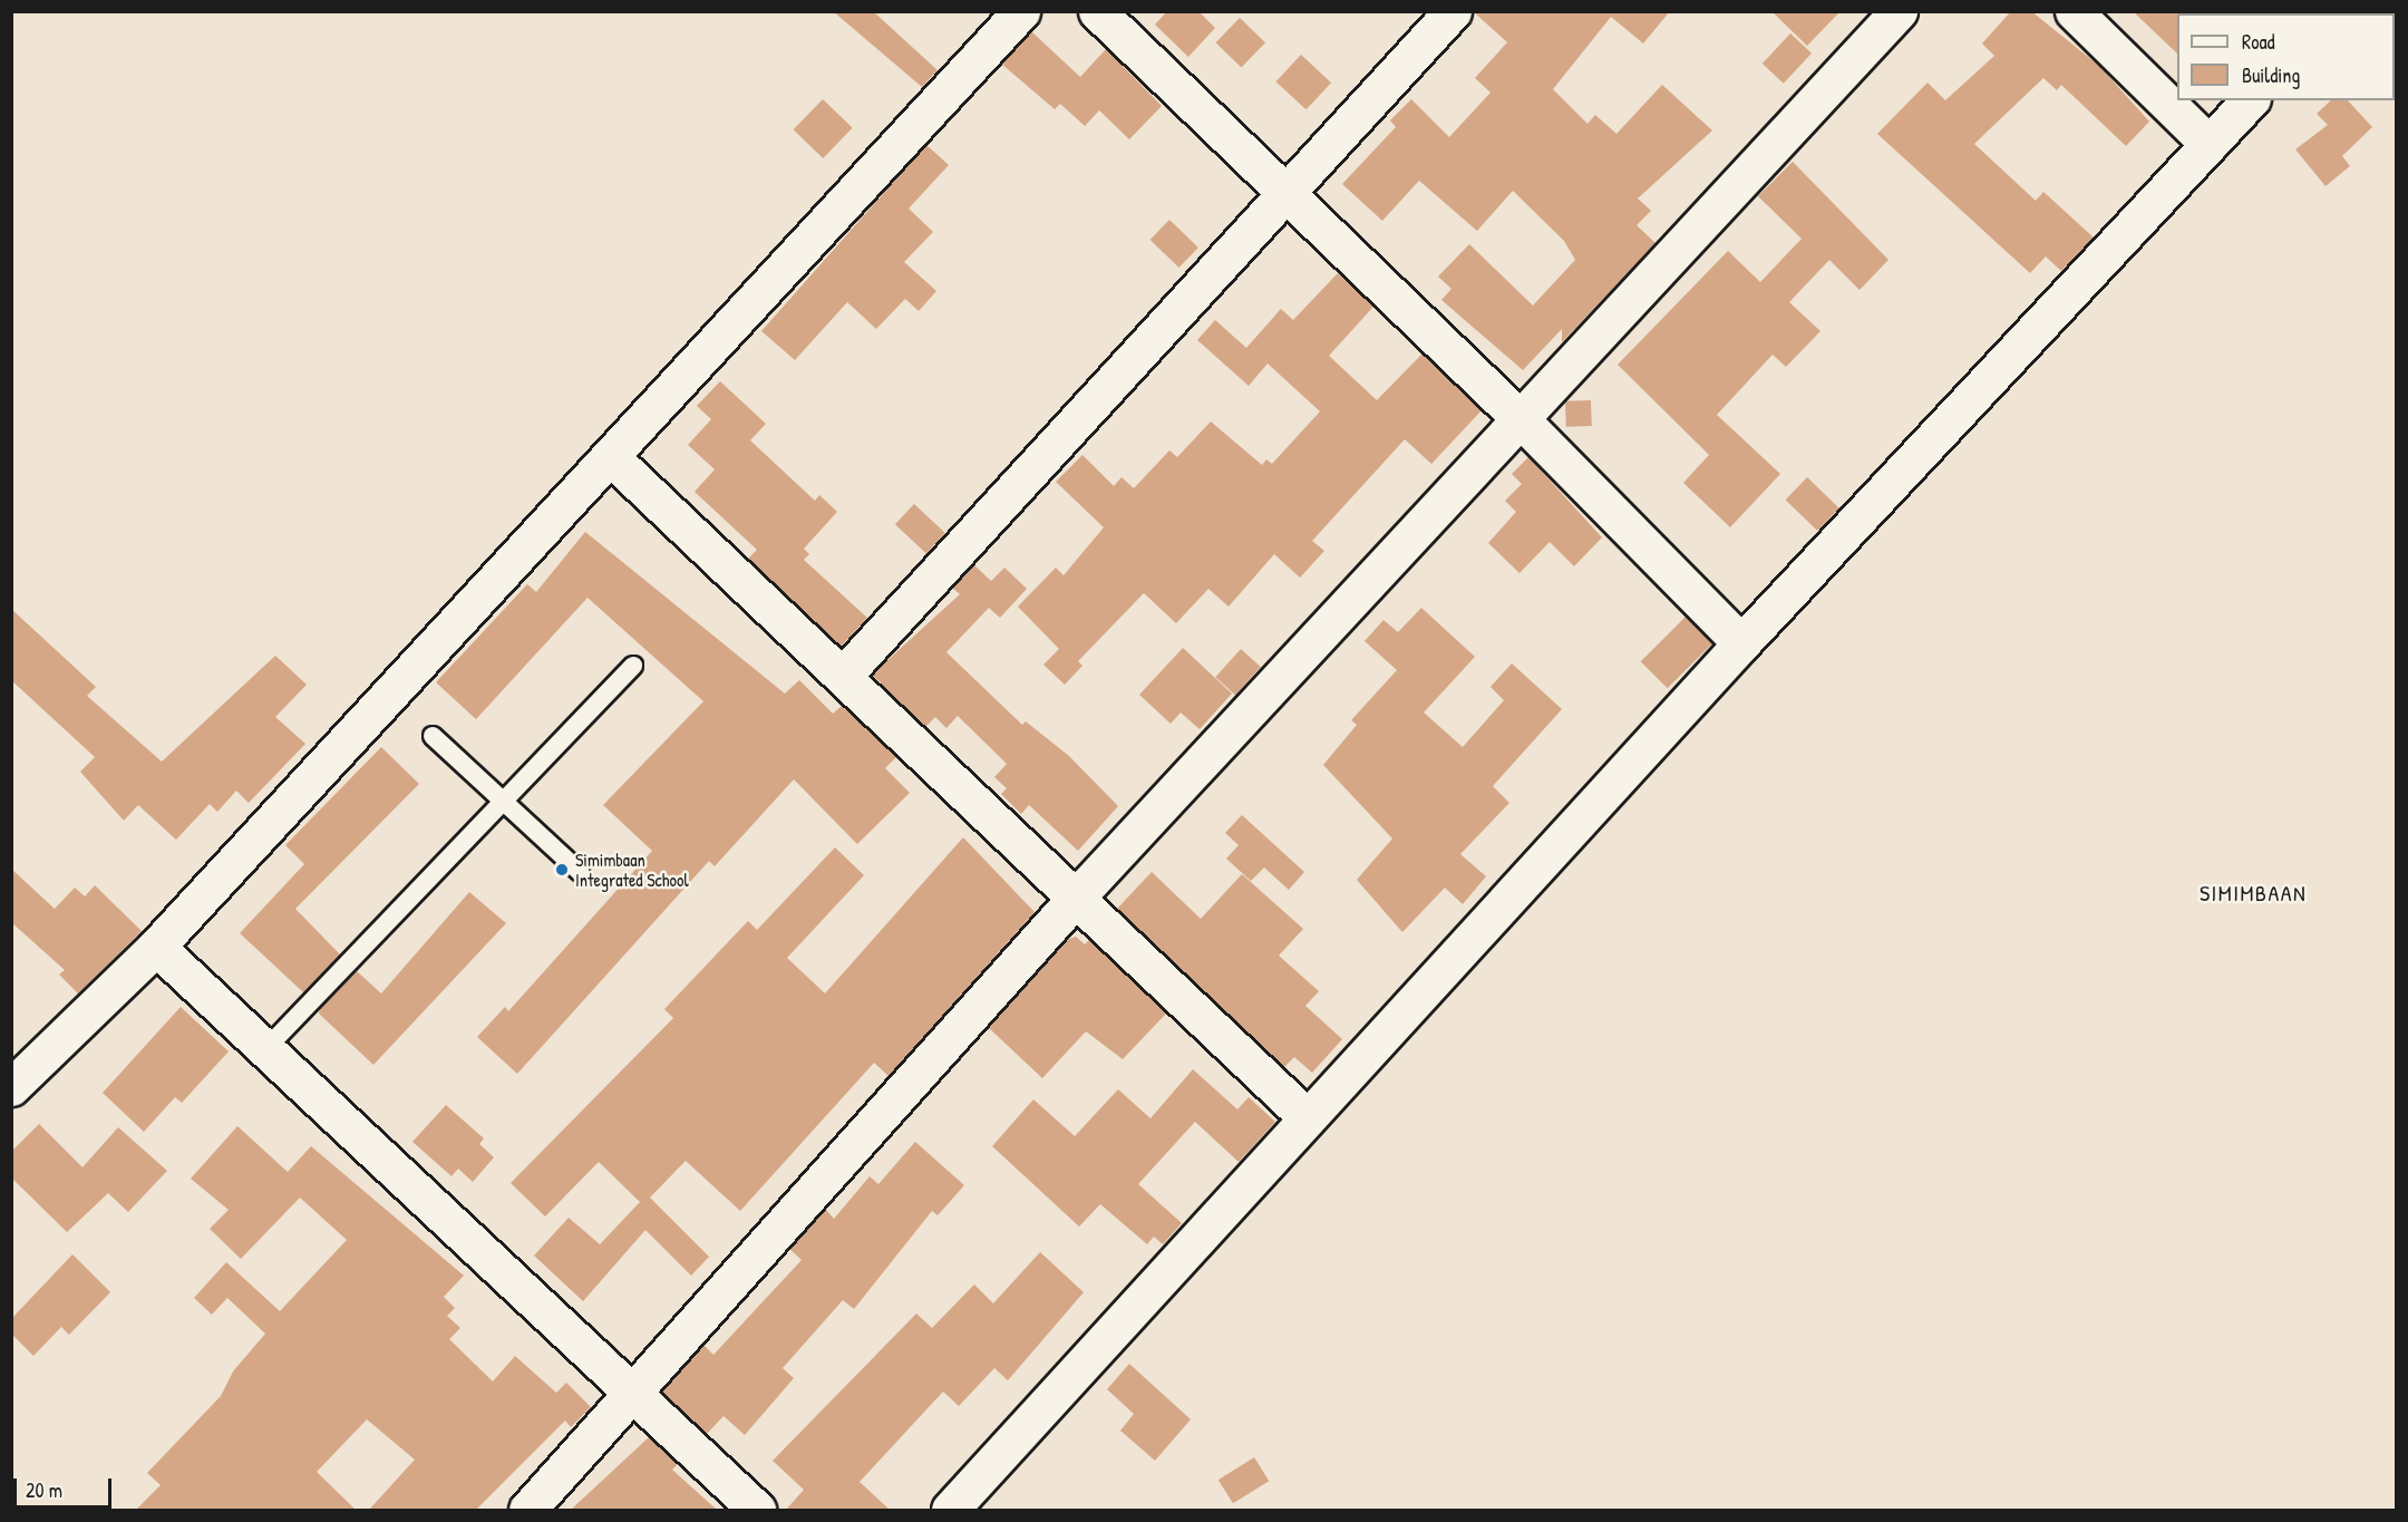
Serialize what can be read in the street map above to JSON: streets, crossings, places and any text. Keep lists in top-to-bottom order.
{
  "districts": ["SIMIMBAAN"],
  "places": ["Simimbaan Integrated School"],
  "legend": ["Road", "Building"],
  "scale_bar": "20 m"
}
